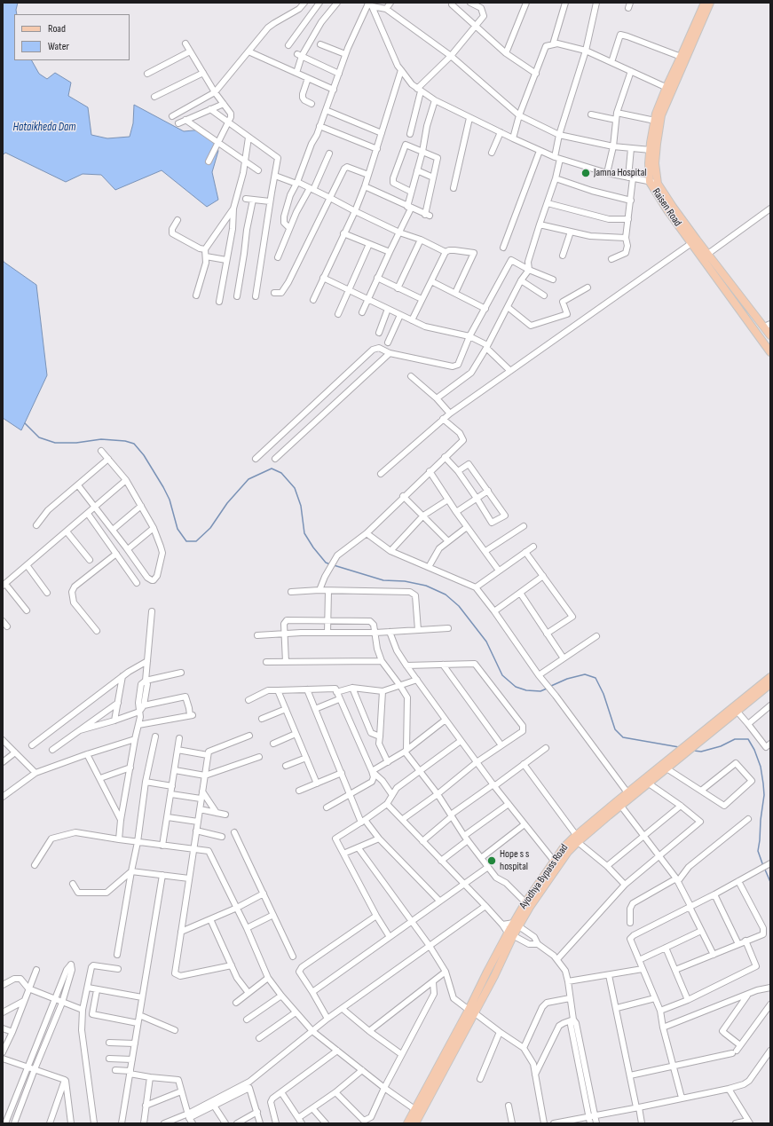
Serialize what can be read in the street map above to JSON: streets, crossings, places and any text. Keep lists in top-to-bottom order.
{
  "streets": {
    "main road": ["Raisen Road", "Ayodhya Bypass Road"]
  },
  "water": ["Hataikheda Dam"],
  "places": ["Jamna Hospital", "Hope s s hospital"],
  "legend": ["Road", "Water"]
}
